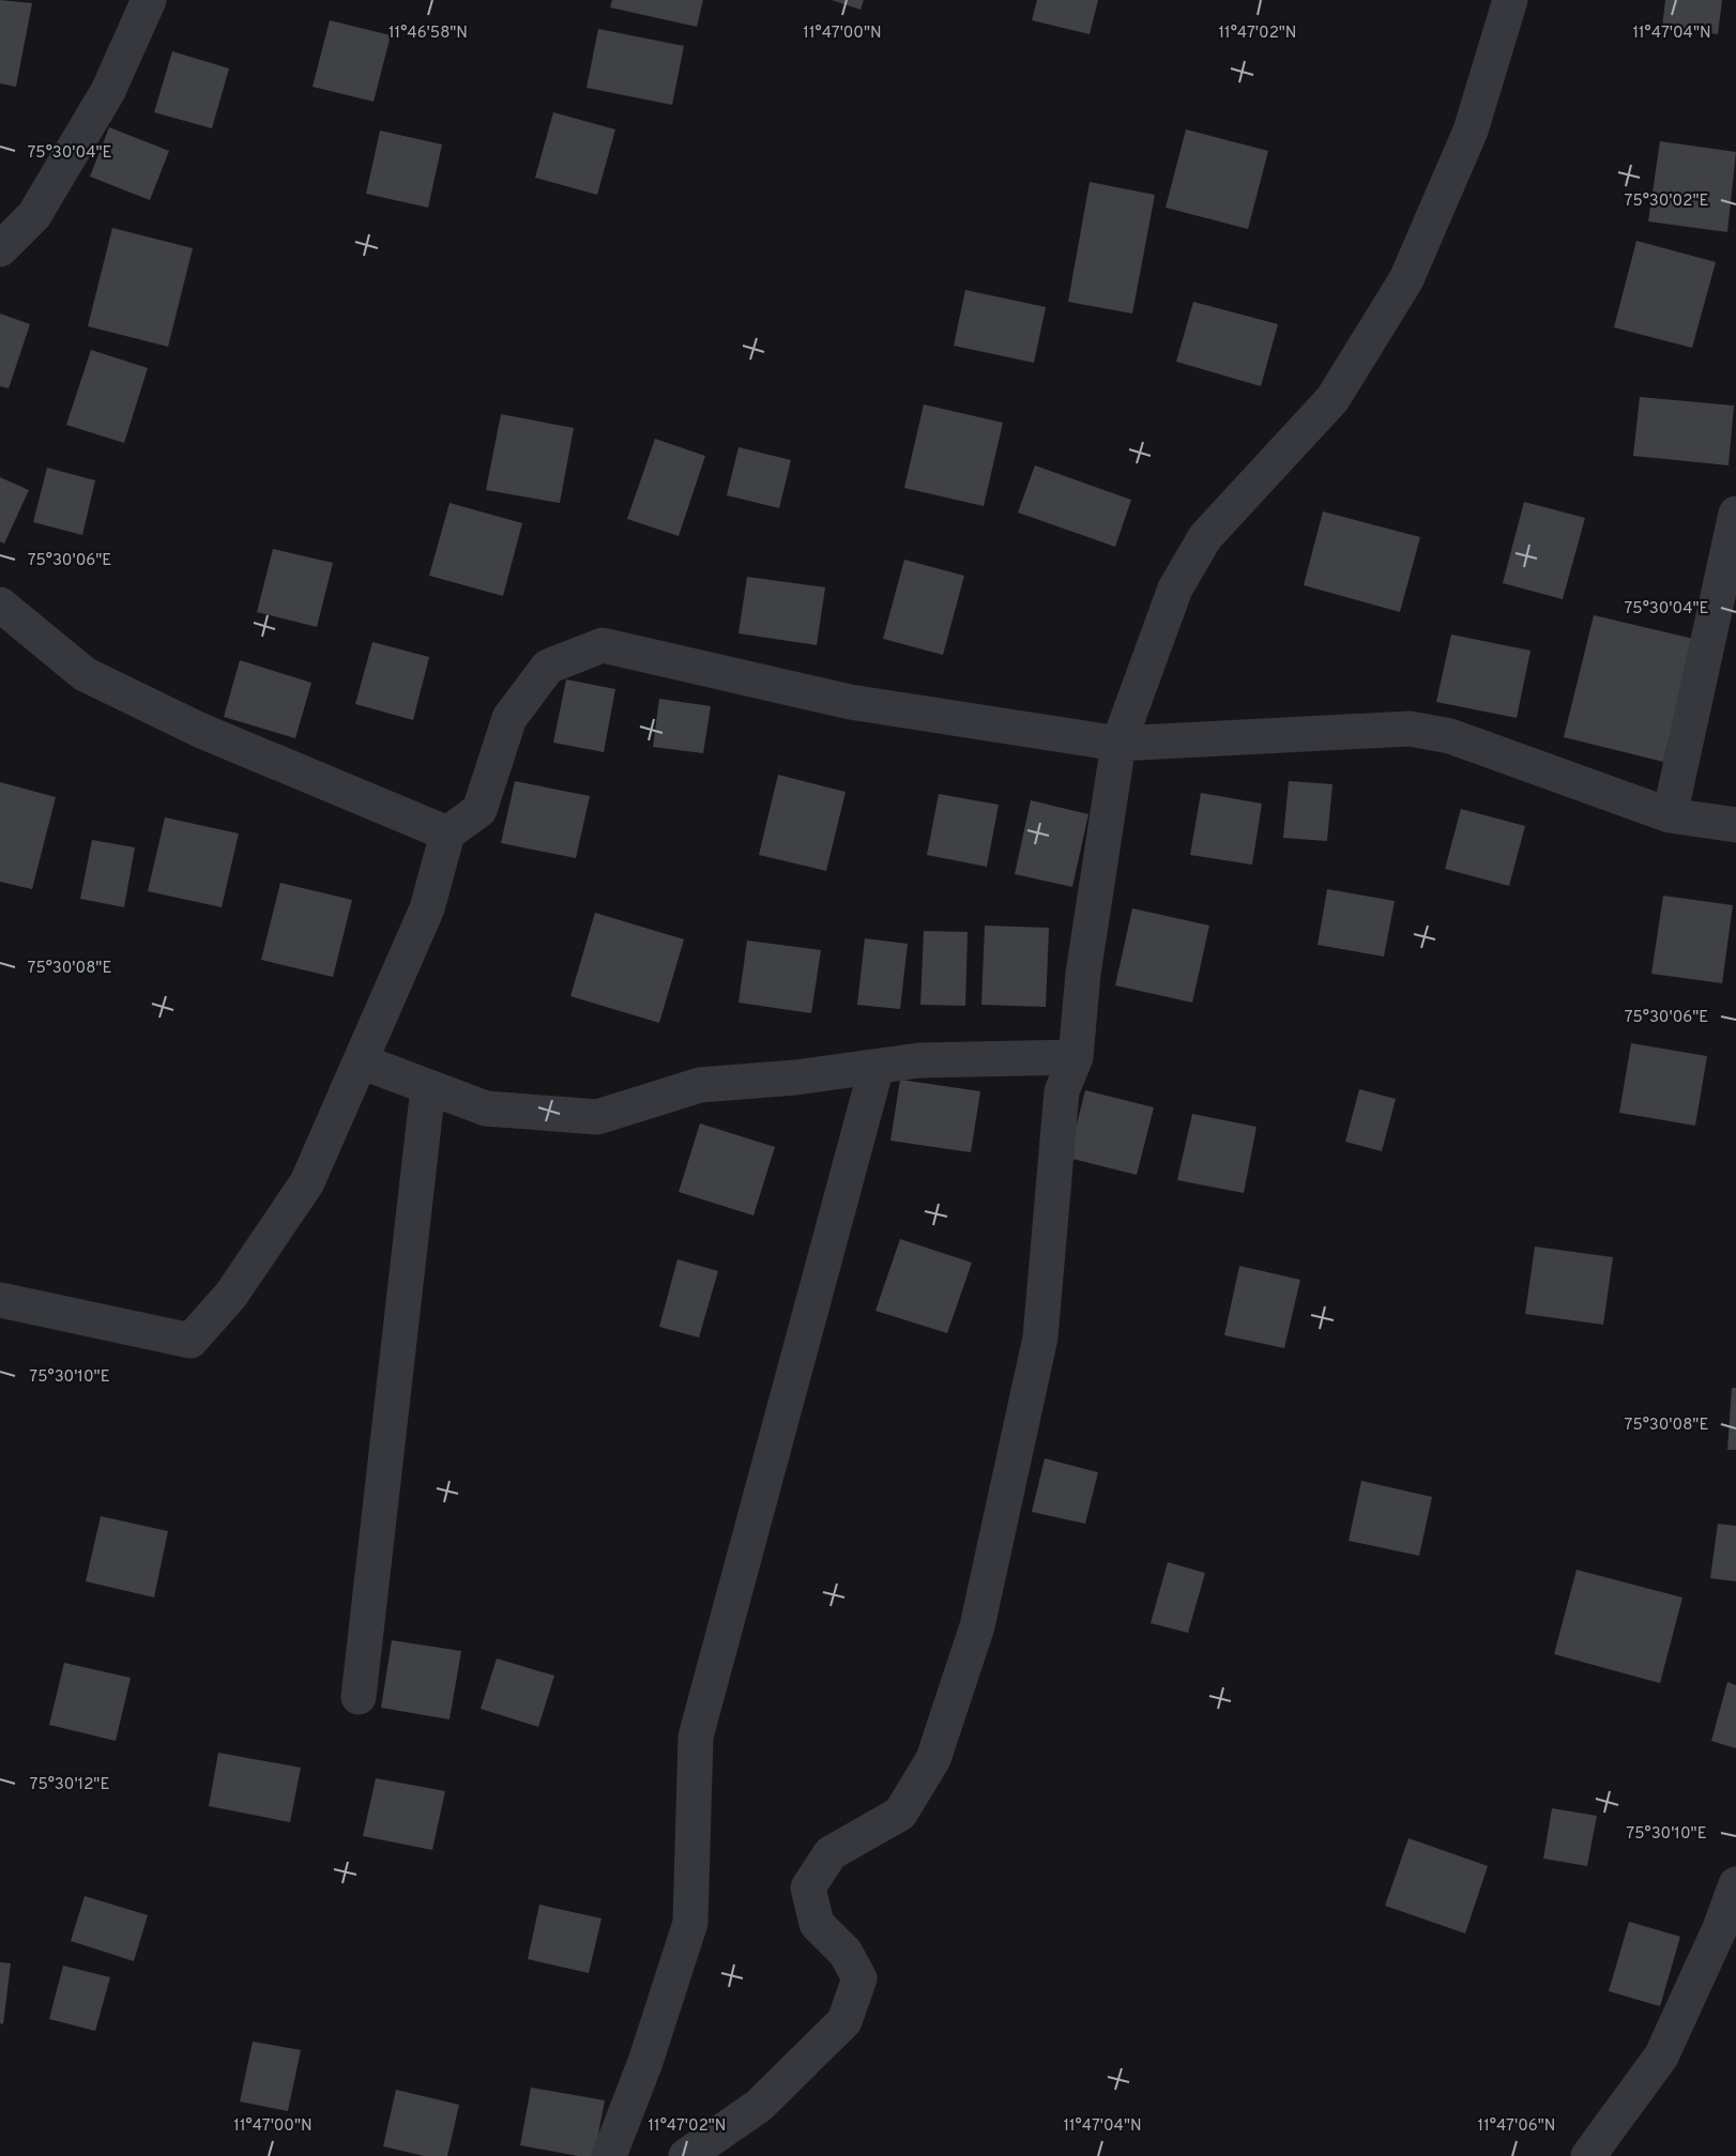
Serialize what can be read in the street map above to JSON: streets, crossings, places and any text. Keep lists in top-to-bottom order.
{
  "coordinates": [
    "11°46'58\"N",
    "11°47'00\"N",
    "11°47'02\"N",
    "11°47'04\"N",
    "75°30'04\"E",
    "75°30'02\"E",
    "75°30'06\"E",
    "75°30'08\"E",
    "75°30'10\"E",
    "75°30'12\"E",
    "11°47'06\"N"
  ]
}
